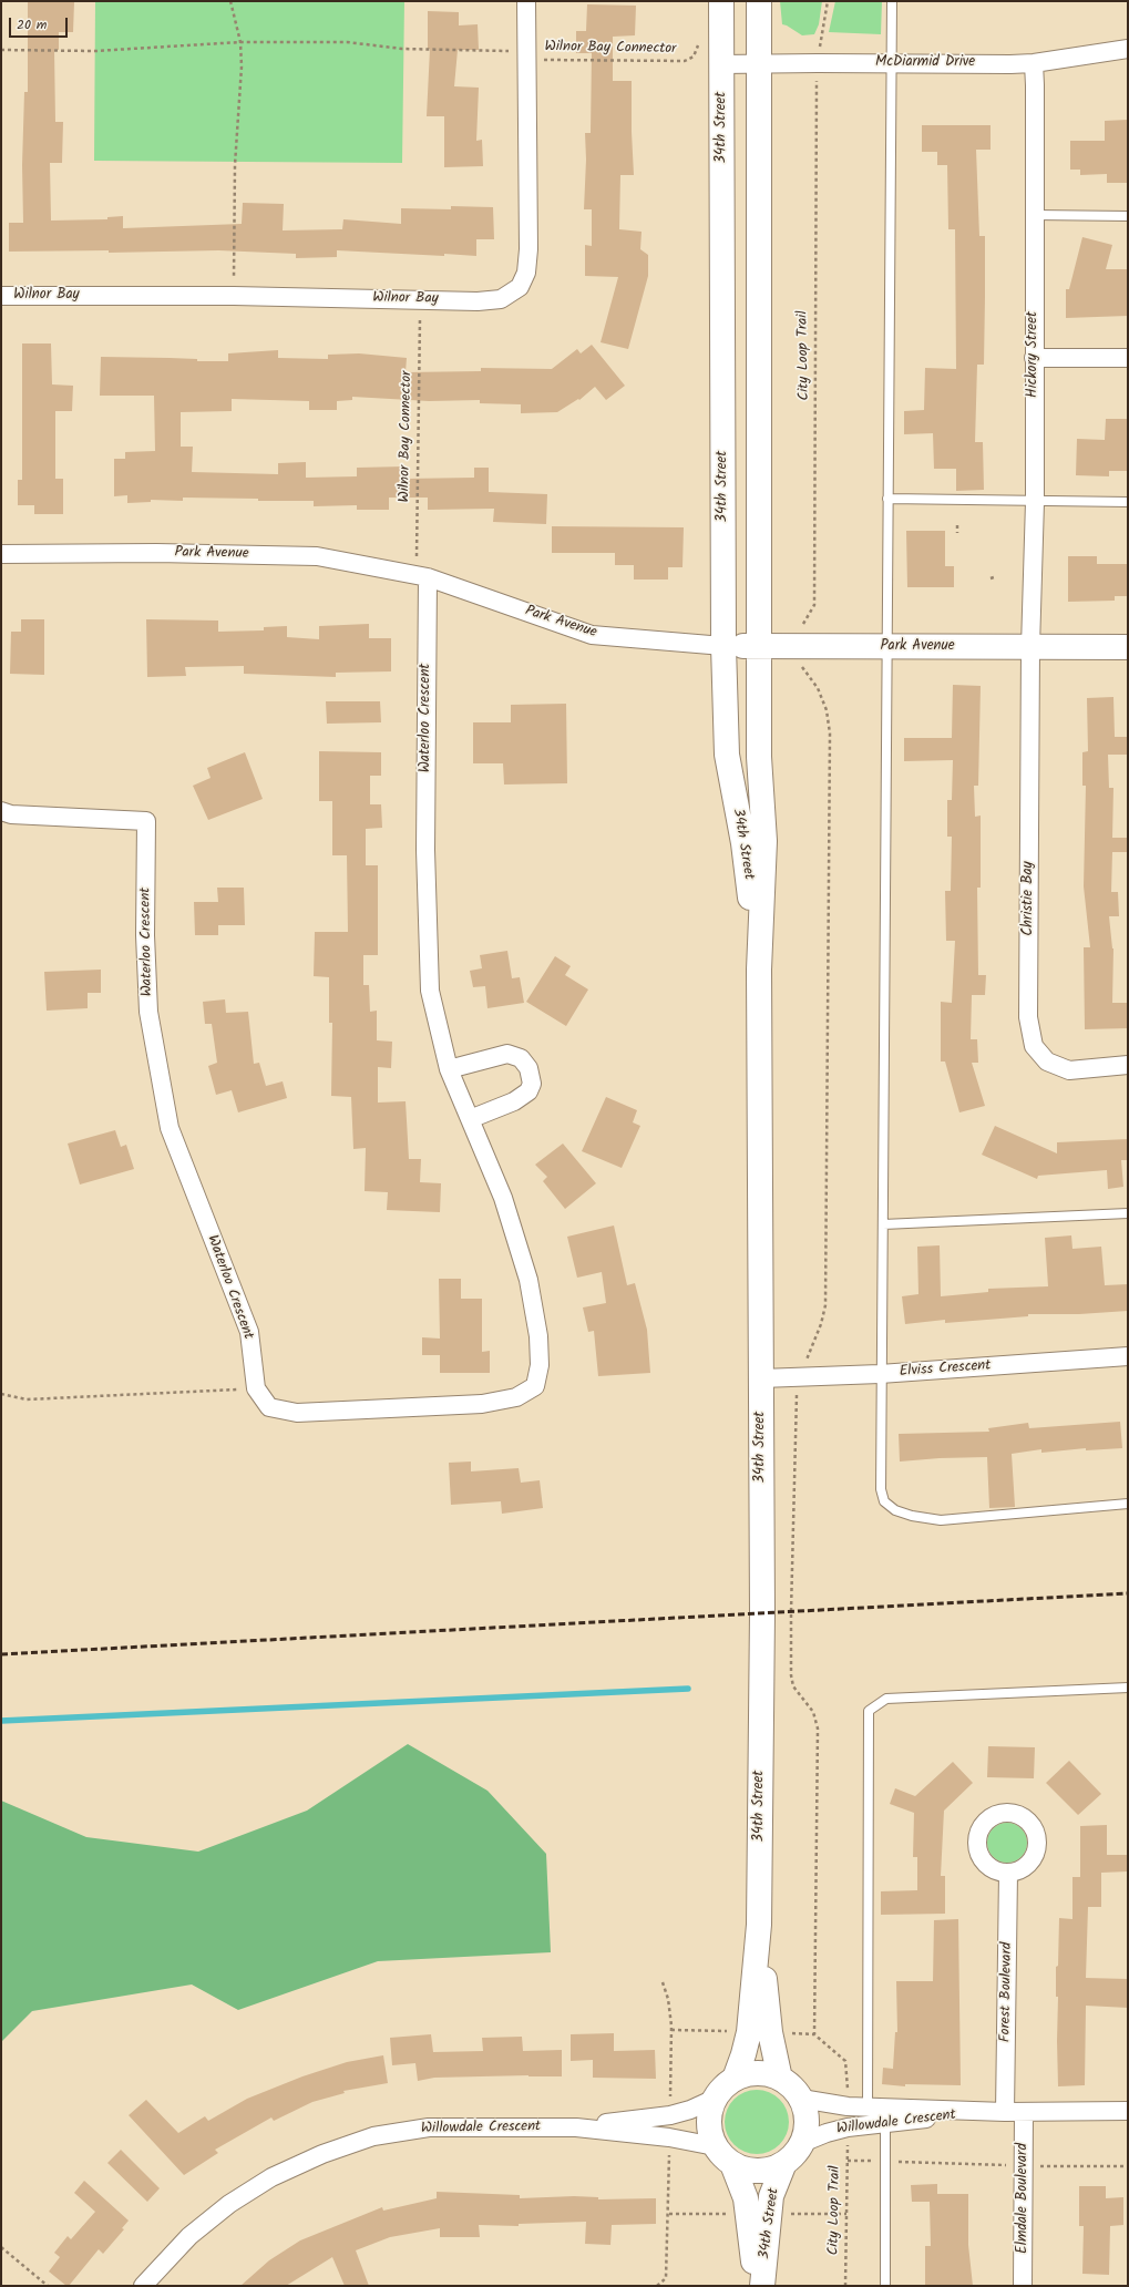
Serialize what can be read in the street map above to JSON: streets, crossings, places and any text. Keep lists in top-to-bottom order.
{
  "streets": {
    "main road": ["34th Street", "Park Avenue"],
    "street": [
      "McDiarmid Drive",
      "Wilnor Bay",
      "Hickory Street",
      "Waterloo Crescent",
      "Christie Bay",
      "Elviss Crescent",
      "Forest Boulevard",
      "Willowdale Crescent",
      "Elmdale Boulevard"
    ],
    "path": ["Wilnor Bay Connector", "City Loop Trail"]
  },
  "crossings": [
    ["Wilnor Bay Connector", "Wilnor Bay"],
    ["Wilnor Bay Connector", "Park Avenue"],
    ["Wilnor Bay Connector", "Waterloo Crescent"],
    ["McDiarmid Drive", "34th Street"],
    ["McDiarmid Drive", "Hickory Street"],
    ["34th Street", "Park Avenue"],
    ["34th Street", "Elviss Crescent"],
    ["34th Street", "Willowdale Crescent"],
    ["Hickory Street", "Park Avenue"],
    ["Hickory Street", "Christie Bay"],
    ["Park Avenue", "Waterloo Crescent"],
    ["Park Avenue", "Christie Bay"],
    ["Forest Boulevard", "Willowdale Crescent"],
    ["Willowdale Crescent", "Elmdale Boulevard"]
  ],
  "scale_bar": "20 m"
}
